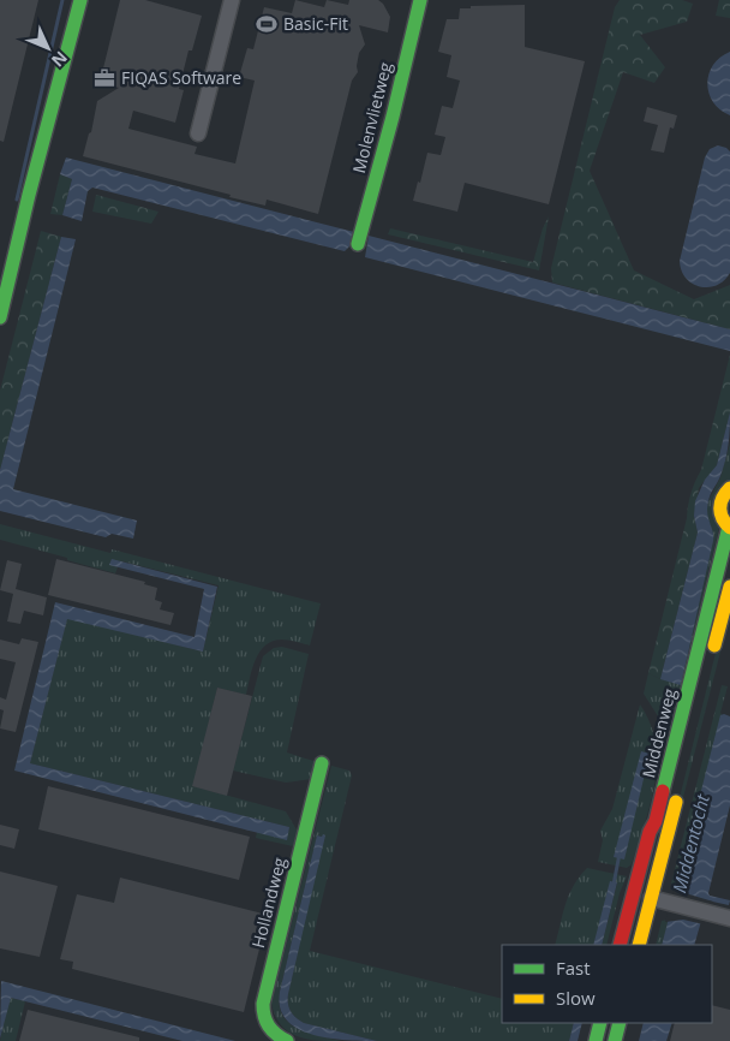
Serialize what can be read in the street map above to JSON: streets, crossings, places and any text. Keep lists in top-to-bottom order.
{
  "streets": {
    "street": ["Molenvlietweg", "Middenweg", "Hollandweg"]
  },
  "water": ["Middentocht"],
  "places": {
    "sports": ["Basic-Fit"],
    "office": ["FIQAS Software"]
  },
  "legend": ["Fast", "Slow"],
  "north": "bottom right"
}
